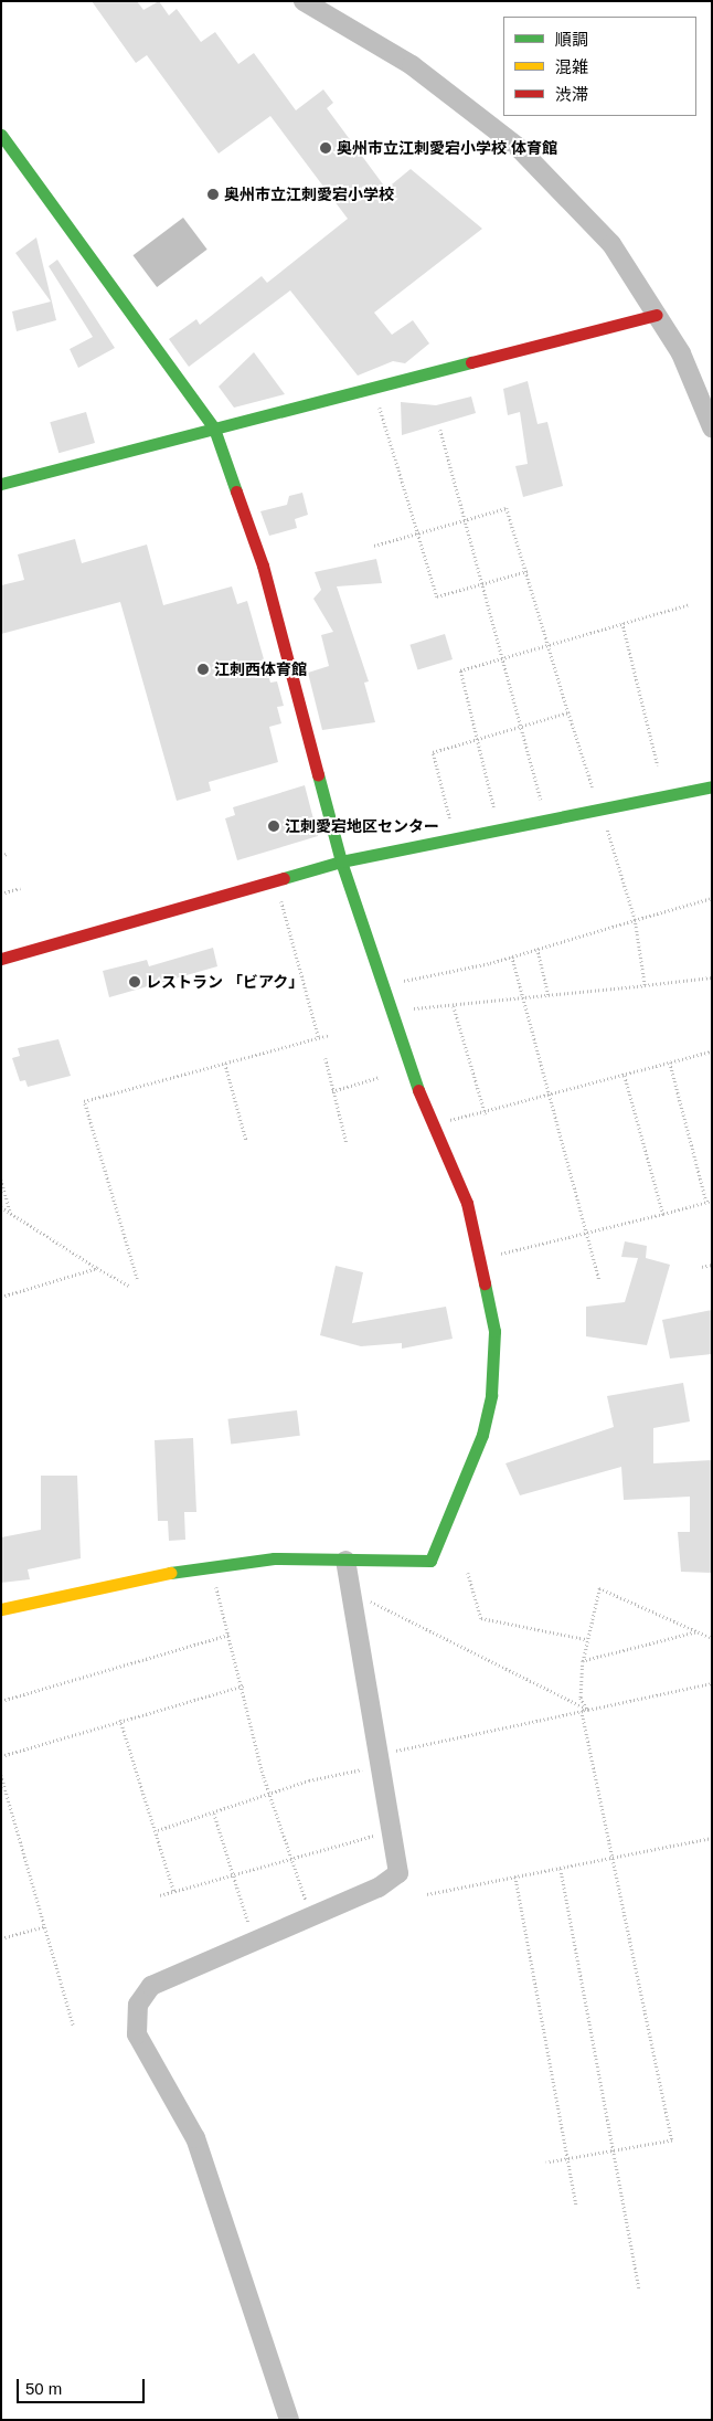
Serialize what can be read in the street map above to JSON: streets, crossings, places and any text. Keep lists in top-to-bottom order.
{
  "places": [
    "奥州市立江刺愛宕小学校 体育館",
    "奥州市立江刺愛宕小学校",
    "江刺西体育館",
    "江刺愛宕地区センター",
    "レストラン 「ビアク」"
  ],
  "legend": ["順調", "混雑", "渋滞"],
  "scale_bar": "50 m"
}
